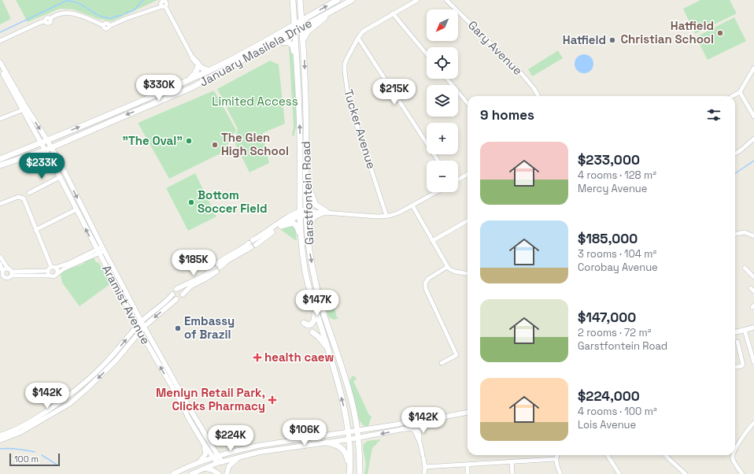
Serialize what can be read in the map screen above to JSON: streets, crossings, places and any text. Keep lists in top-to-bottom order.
{
  "streets": {
    "main road": ["January Masilela Drive", "Garstfontein Road"],
    "street": ["Gary Avenue", "Tucker Avenue", "Aramist Avenue"]
  },
  "crossings": [
    ["January Masilela Drive", "Garstfontein Road"],
    ["January Masilela Drive", "Aramist Avenue"]
  ],
  "parks": ["Limited Access"],
  "places": {
    "other": [
      "Hatfield Christian School",
      "Hatfield",
      "\"The Oval\"",
      "The Glen High School",
      "Bottom Soccer Field",
      "Embassy of Brazil"
    ],
    "health": ["health caew", "Menlyn Retail Park, Clicks Pharmacy"]
  },
  "scale_bar": "100 m",
  "north": "bottom left",
  "page": {
    "map_buttons": ["+", "−"],
    "price": [
      "$330K",
      "$215K",
      "$233K",
      "$185K",
      "$147K",
      "$142K",
      "$142K",
      "$106K",
      "$224K"
    ],
    "heading": "9 homes",
    "list": [
      {
        "name": "$233,000",
        "note": "4 rooms · 128 m² · Mercy Avenue"
      },
      {
        "name": "$185,000",
        "note": "3 rooms · 104 m² · Corobay Avenue"
      },
      {
        "name": "$147,000",
        "note": "2 rooms · 72 m² · Garstfontein Road"
      },
      {
        "name": "$224,000",
        "note": "4 rooms · 100 m² · Lois Avenue"
      }
    ],
    "scale": "100 m"
  }
}
